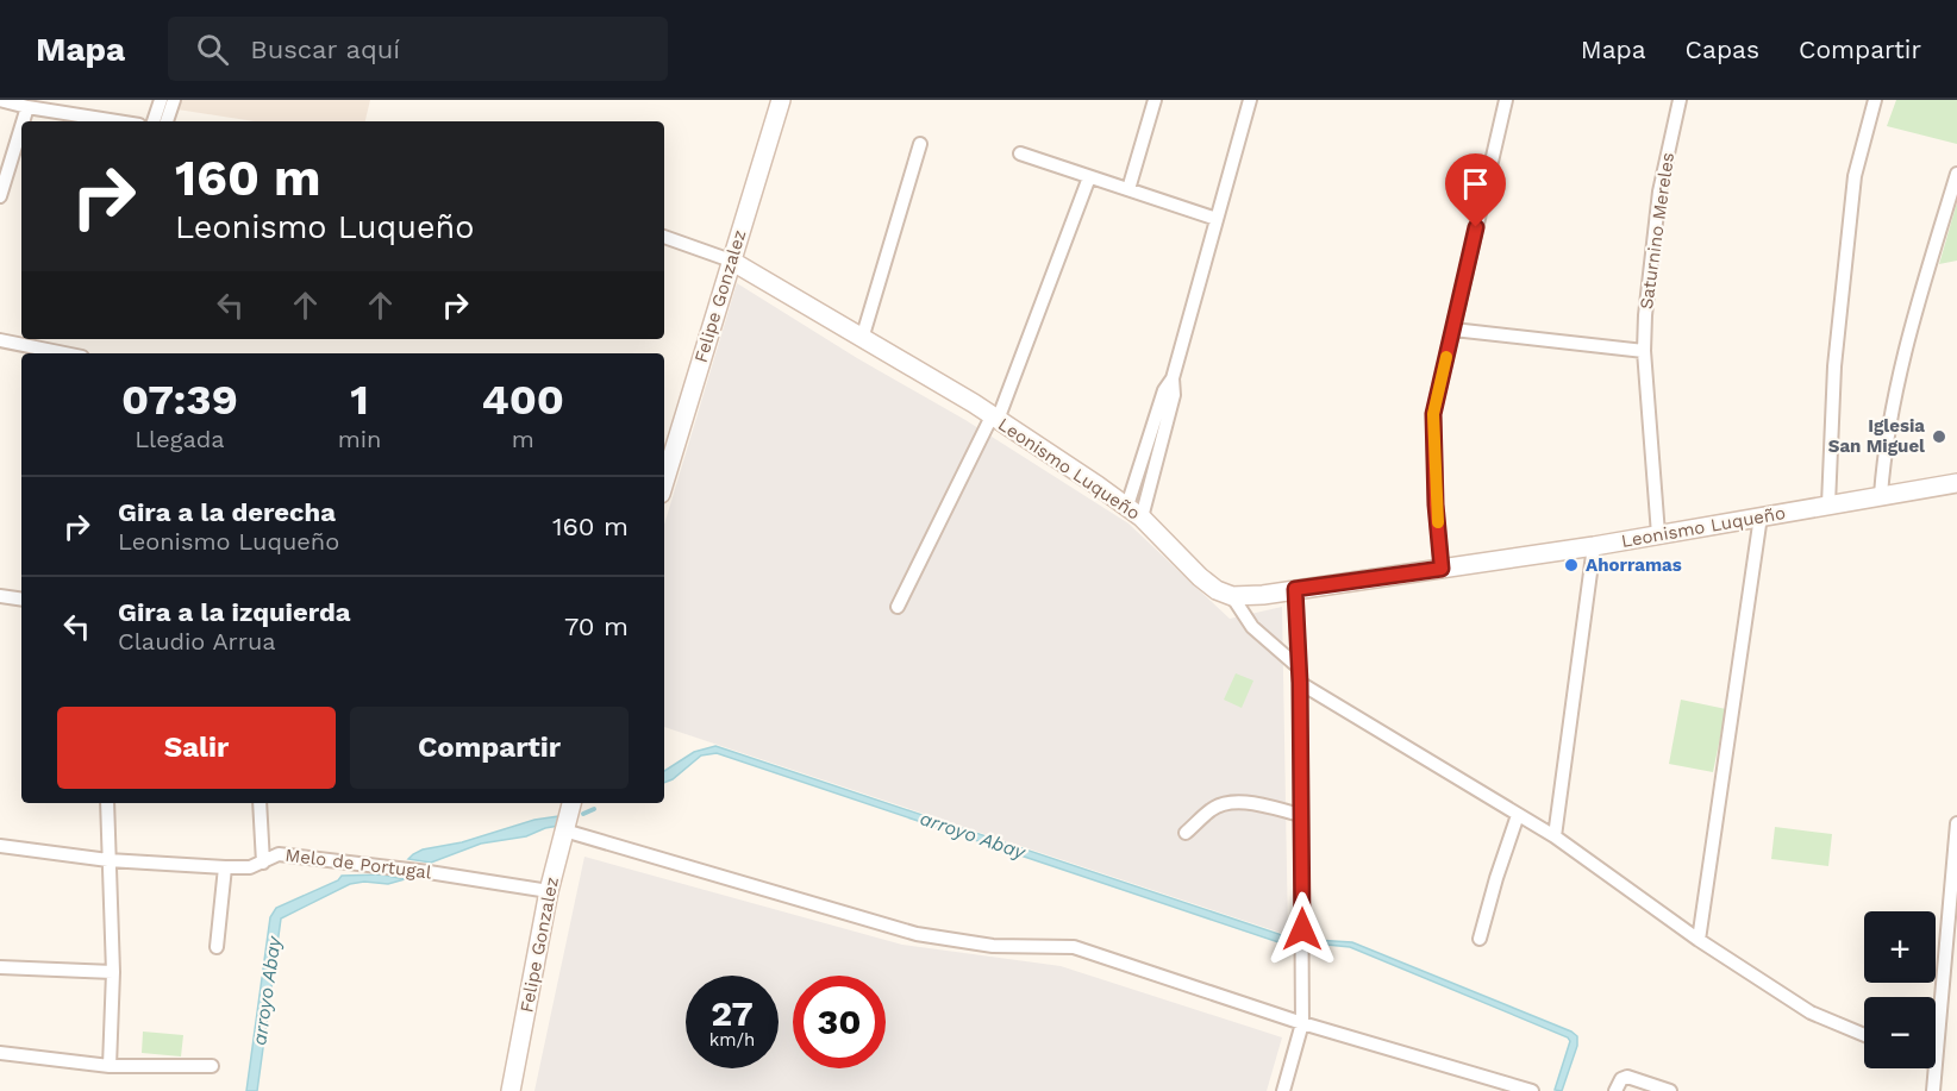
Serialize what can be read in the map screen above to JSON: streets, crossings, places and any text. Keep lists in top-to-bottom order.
{
  "streets": {
    "street": [
      "Saturnino Mereles",
      "Felipe Gonzalez",
      "Leonismo Luqueño",
      "Melo de Portugal"
    ]
  },
  "crossings": [
    ["Saturnino Mereles", "Leonismo Luqueño"],
    ["Felipe Gonzalez", "Leonismo Luqueño"],
    ["Felipe Gonzalez", "Melo de Portugal"]
  ],
  "water": ["arroyo Abay"],
  "places": ["Iglesia San Miguel", "Ahorramas"],
  "page": {
    "header": "Mapa",
    "search": "Buscar aquí",
    "nav": ["Mapa", "Capas", "Compartir"],
    "turn": ["160 m", "Leonismo Luqueño"],
    "eta": [
      "07:39",
      "Llegada",
      "1",
      "min",
      "400",
      "m"
    ],
    "list": [
      {
        "name": "Gira a la derecha",
        "note": "Leonismo Luqueño",
        "value": "160 m"
      },
      {
        "name": "Gira a la izquierda",
        "note": "Claudio Arrua",
        "value": "70 m"
      }
    ],
    "buttons": ["Salir", "Compartir"],
    "map_buttons": ["+", "−"],
    "speed": "27 km/h",
    "limit": "30"
  }
}
